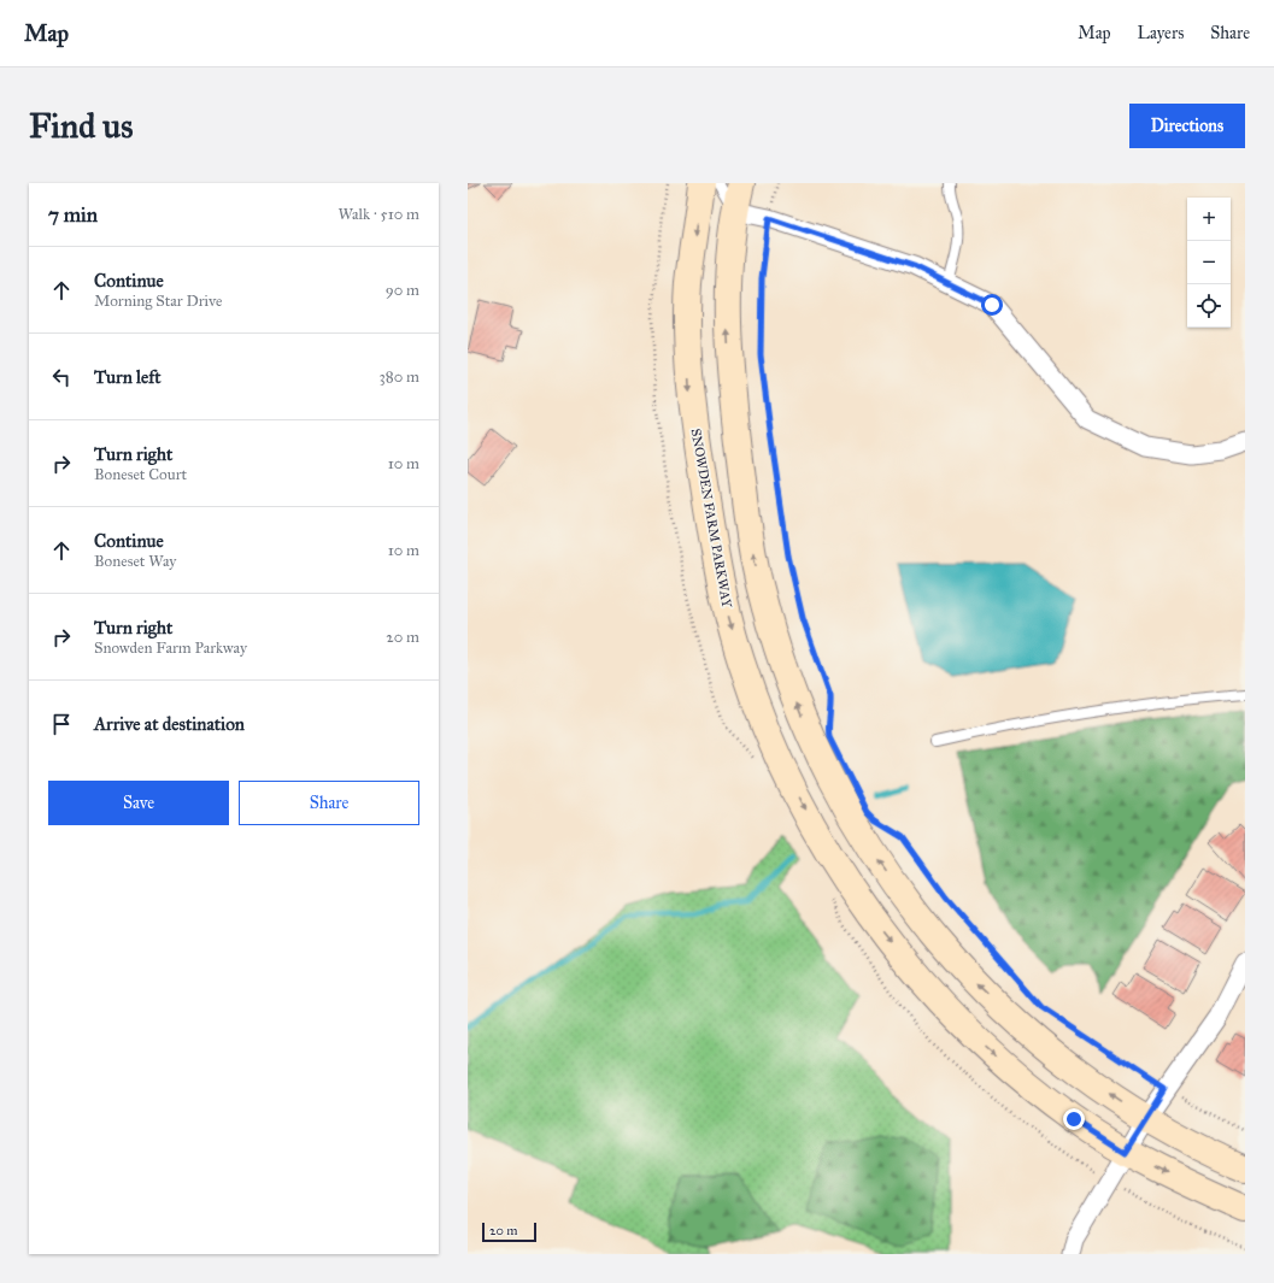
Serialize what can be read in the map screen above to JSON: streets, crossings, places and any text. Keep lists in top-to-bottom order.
{
  "streets": {
    "main road": ["SNOWDEN FARM PARKWAY"]
  },
  "scale_bar": "20 m",
  "page": {
    "header": "Map",
    "nav": ["Map", "Layers", "Share"],
    "buttons": [
      "Directions",
      ["Save", "Share"]
    ],
    "title": "Find us",
    "heading": ["7 min", "Walk · 510 m"],
    "map_buttons": ["+", "−"],
    "list": [
      ["Continue", "Morning Star Drive", "90 m"],
      ["Turn left", "380 m"],
      ["Turn right", "Boneset Court", "10 m"],
      ["Continue", "Boneset Way", "10 m"],
      ["Turn right", "Snowden Farm Parkway", "20 m"],
      "Arrive at destination"
    ],
    "scale": "20 m"
  }
}
